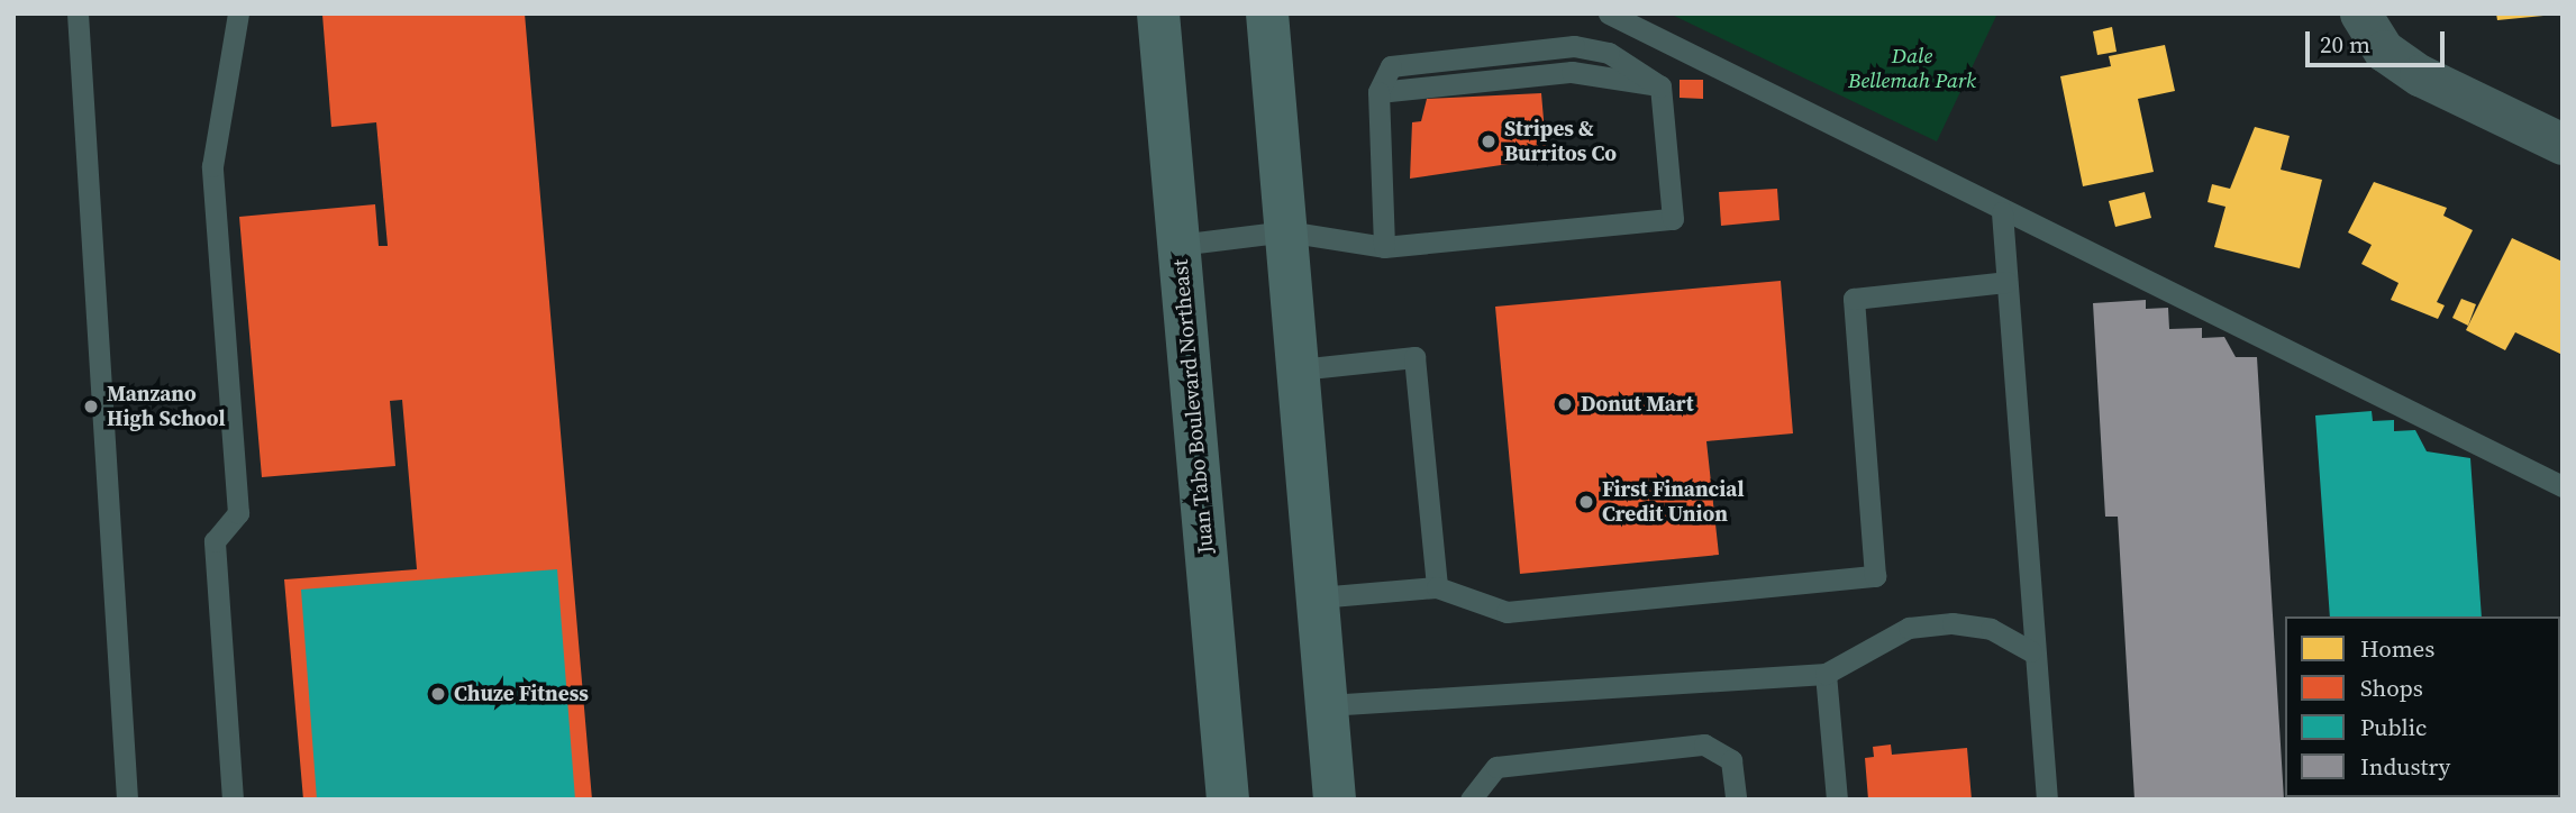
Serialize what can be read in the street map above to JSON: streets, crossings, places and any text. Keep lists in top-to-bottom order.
{
  "streets": {
    "main road": ["Juan Tabo Boulevard Northeast"]
  },
  "parks": ["Dale Bellemah Park"],
  "places": [
    "Stripes & Burritos Co",
    "Donut Mart",
    "Manzano High School",
    "First Financial Credit Union",
    "Chuze Fitness"
  ],
  "legend": [
    "Homes",
    "Shops",
    "Public",
    "Industry"
  ],
  "scale_bar": "20 m"
}
